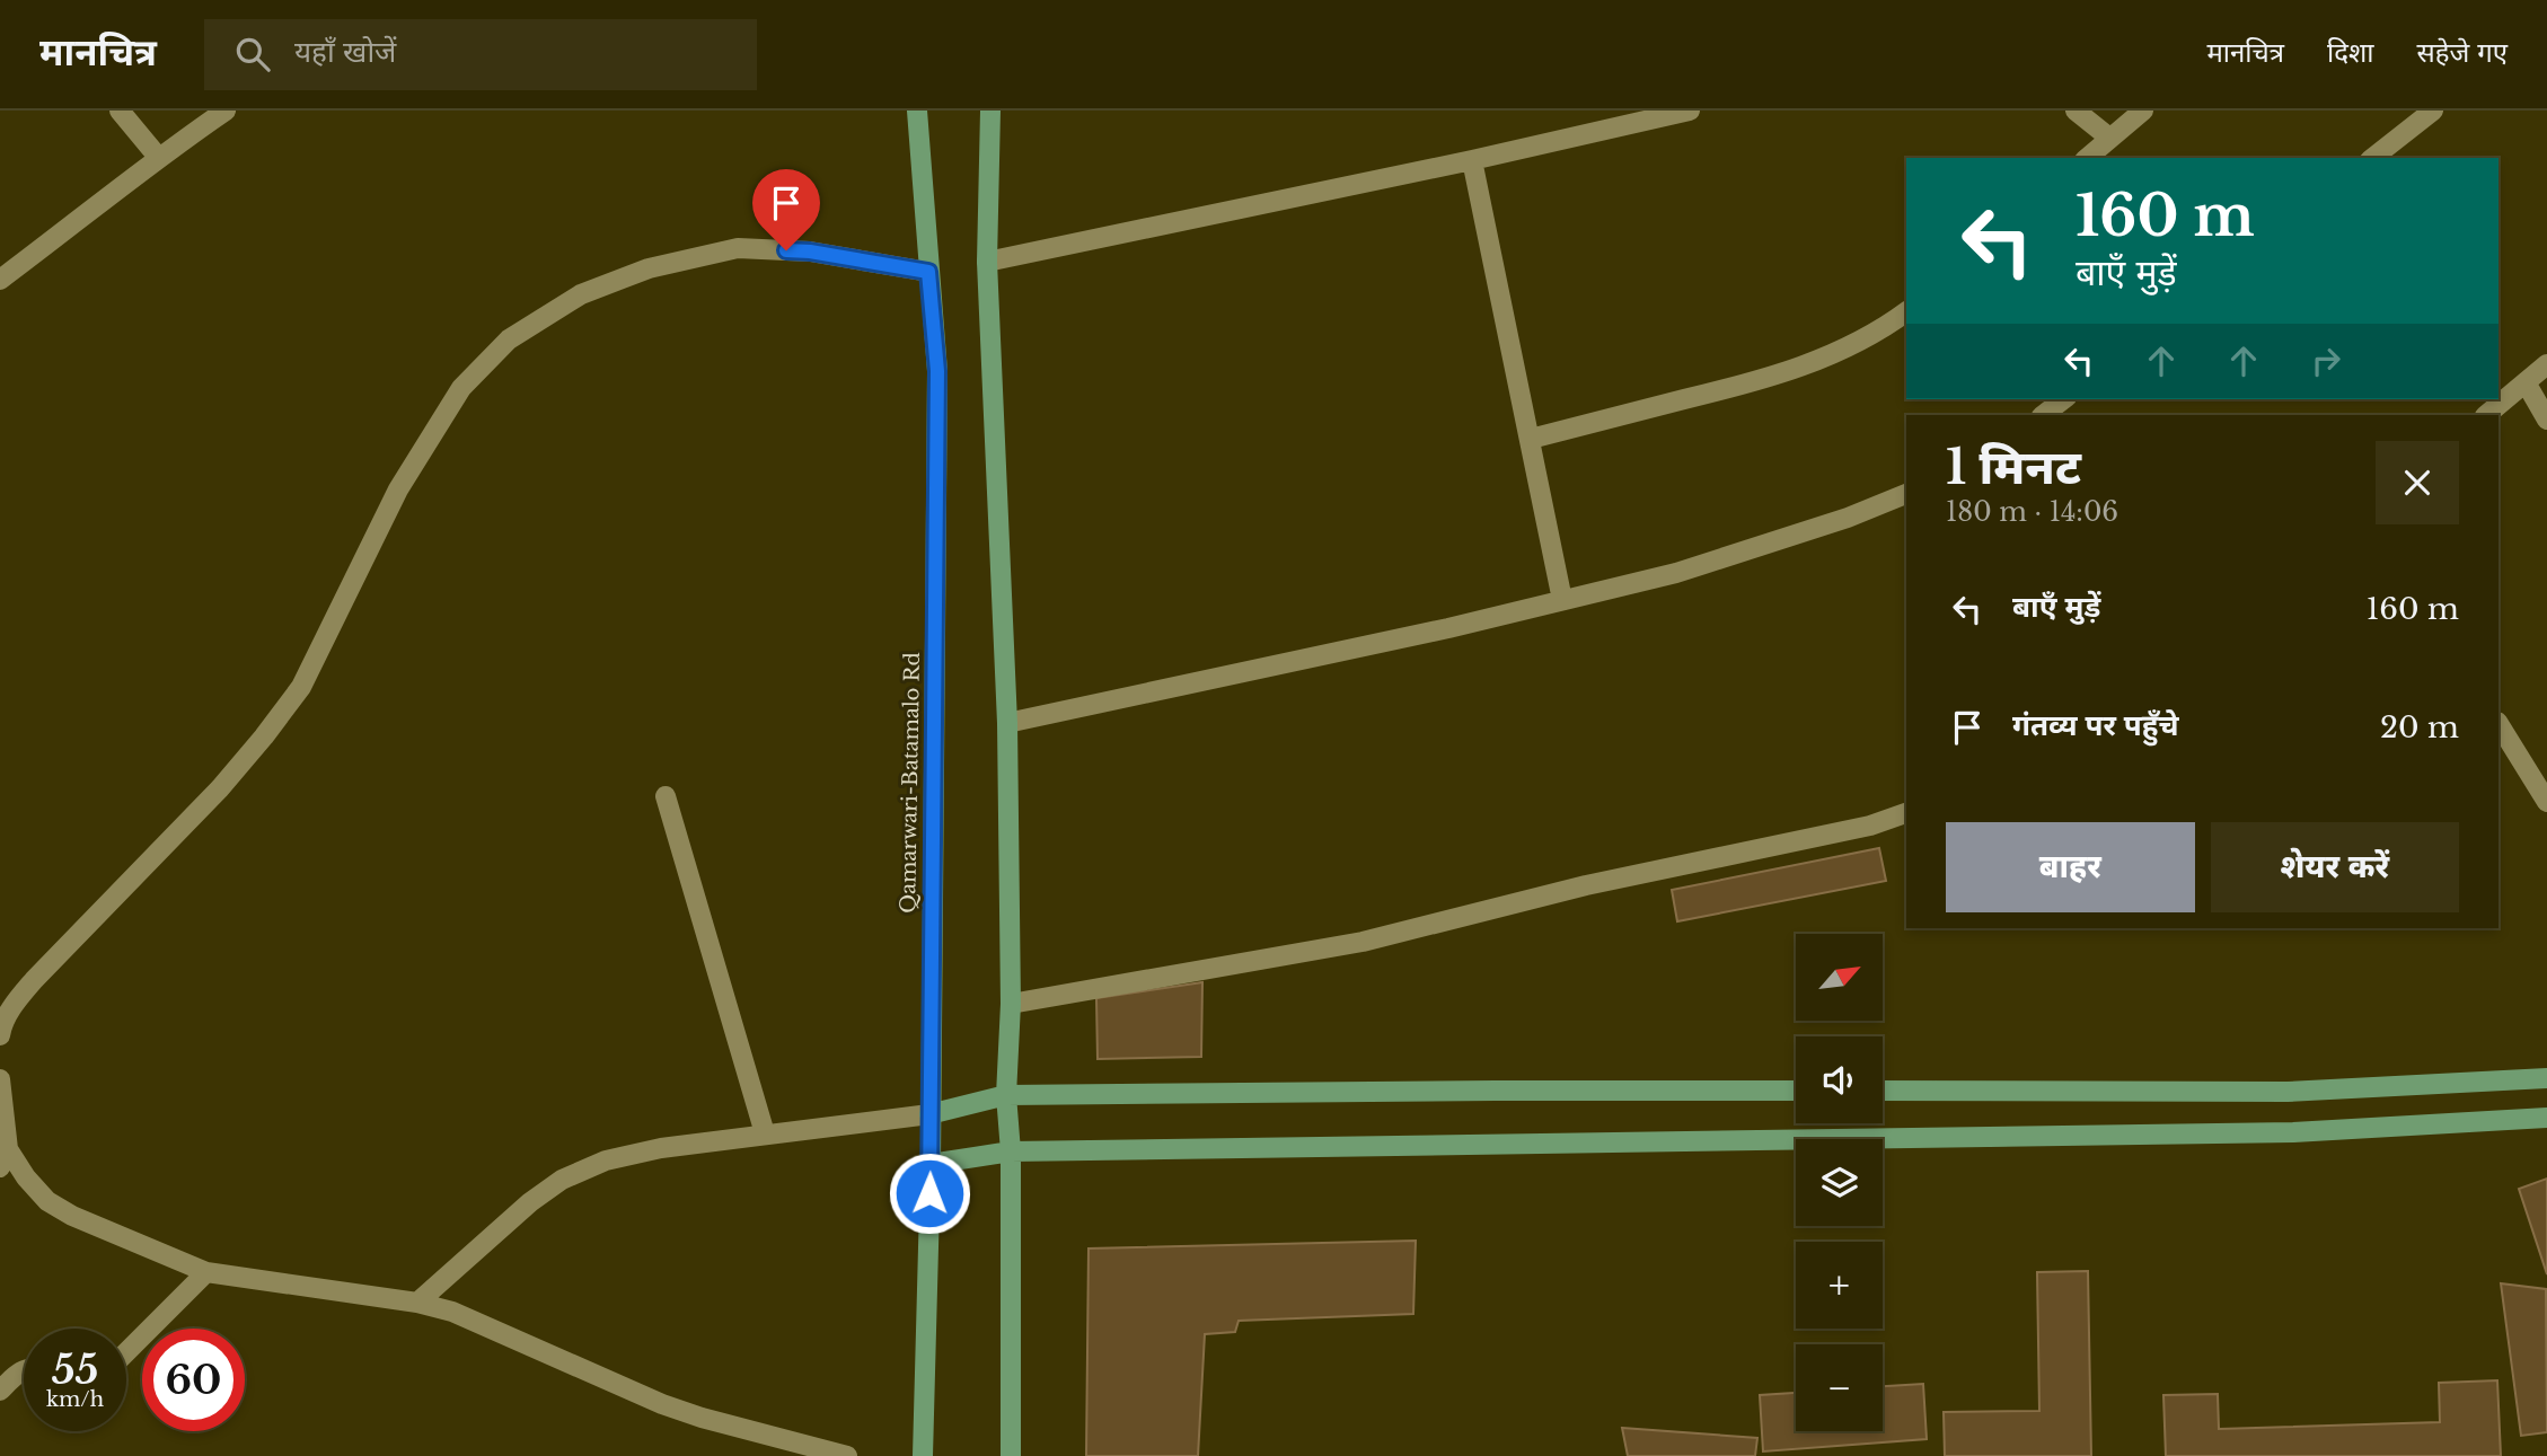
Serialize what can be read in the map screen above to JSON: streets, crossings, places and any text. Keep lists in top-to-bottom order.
{
  "streets": {
    "main road": ["Qamarwari-Batamalo Rd"]
  },
  "north": "top right",
  "page": {
    "header": "मानचित्र",
    "search": "यहाँ खोजें",
    "nav": ["मानचित्र", "दिशा", "सहेजे गए"],
    "turn": ["160 m", "बाएँ मुड़ें"],
    "heading": ["1 मिनट", "180 m · 14:06"],
    "list": [
      {
        "name": "बाएँ मुड़ें",
        "value": "160 m"
      },
      {
        "name": "गंतव्य पर पहुँचे",
        "value": "20 m"
      }
    ],
    "buttons": ["बाहर", "शेयर करें"],
    "map_buttons": ["+", "−"],
    "speed": "55 km/h",
    "limit": "60"
  }
}
